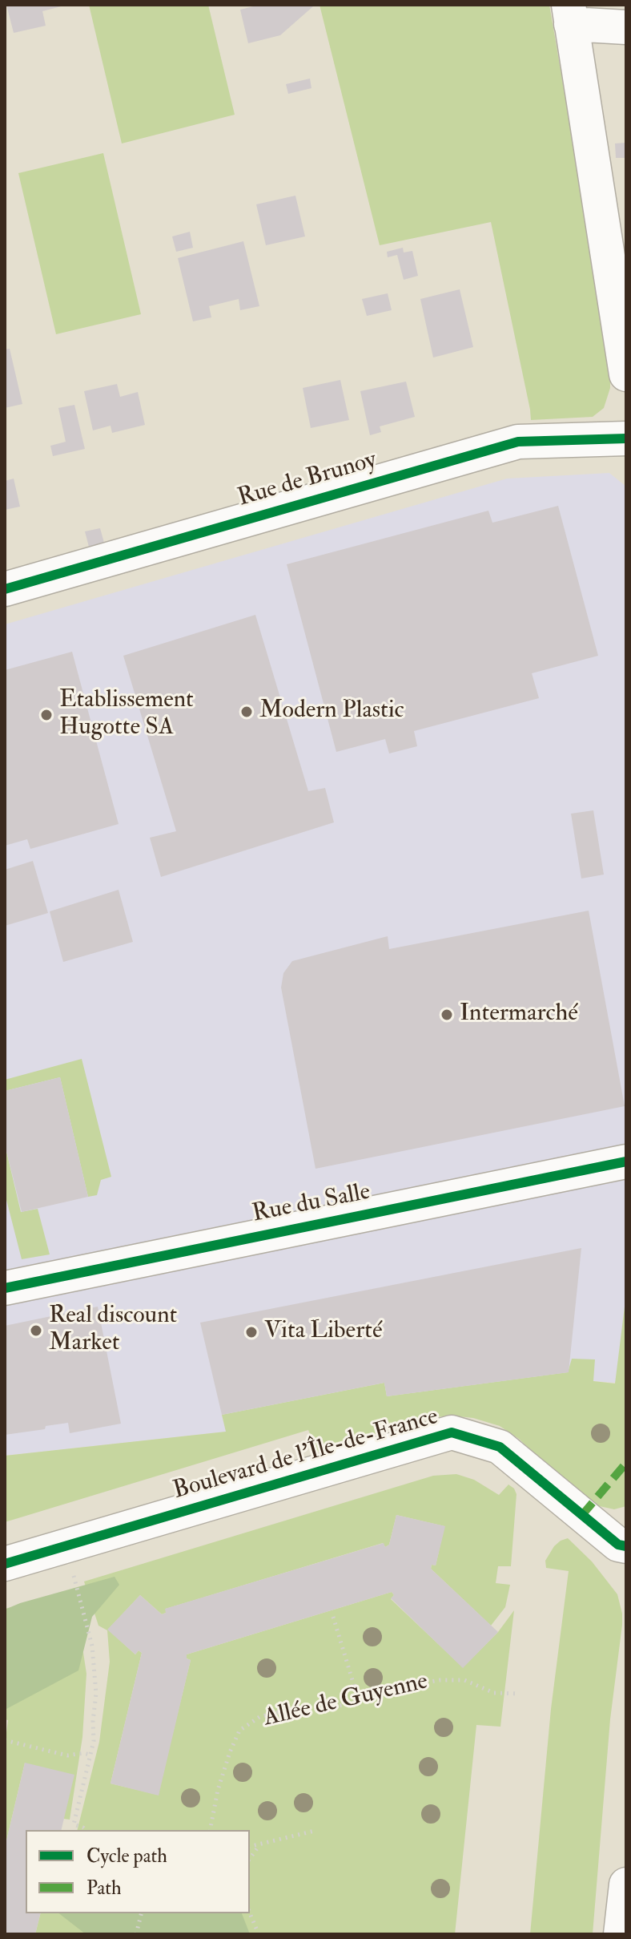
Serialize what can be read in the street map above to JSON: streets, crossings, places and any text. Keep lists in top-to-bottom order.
{
  "streets": {
    "street": ["Rue de Brunoy", "Rue du Salle", "Boulevard de l'Île-de-France"],
    "path": ["Allée de Guyenne"]
  },
  "places": [
    "Modern Plastic",
    "Etablissement Hugotte SA",
    "Intermarché",
    "Real discount Market",
    "Vita Liberté"
  ],
  "legend": ["Cycle path", "Path"]
}
